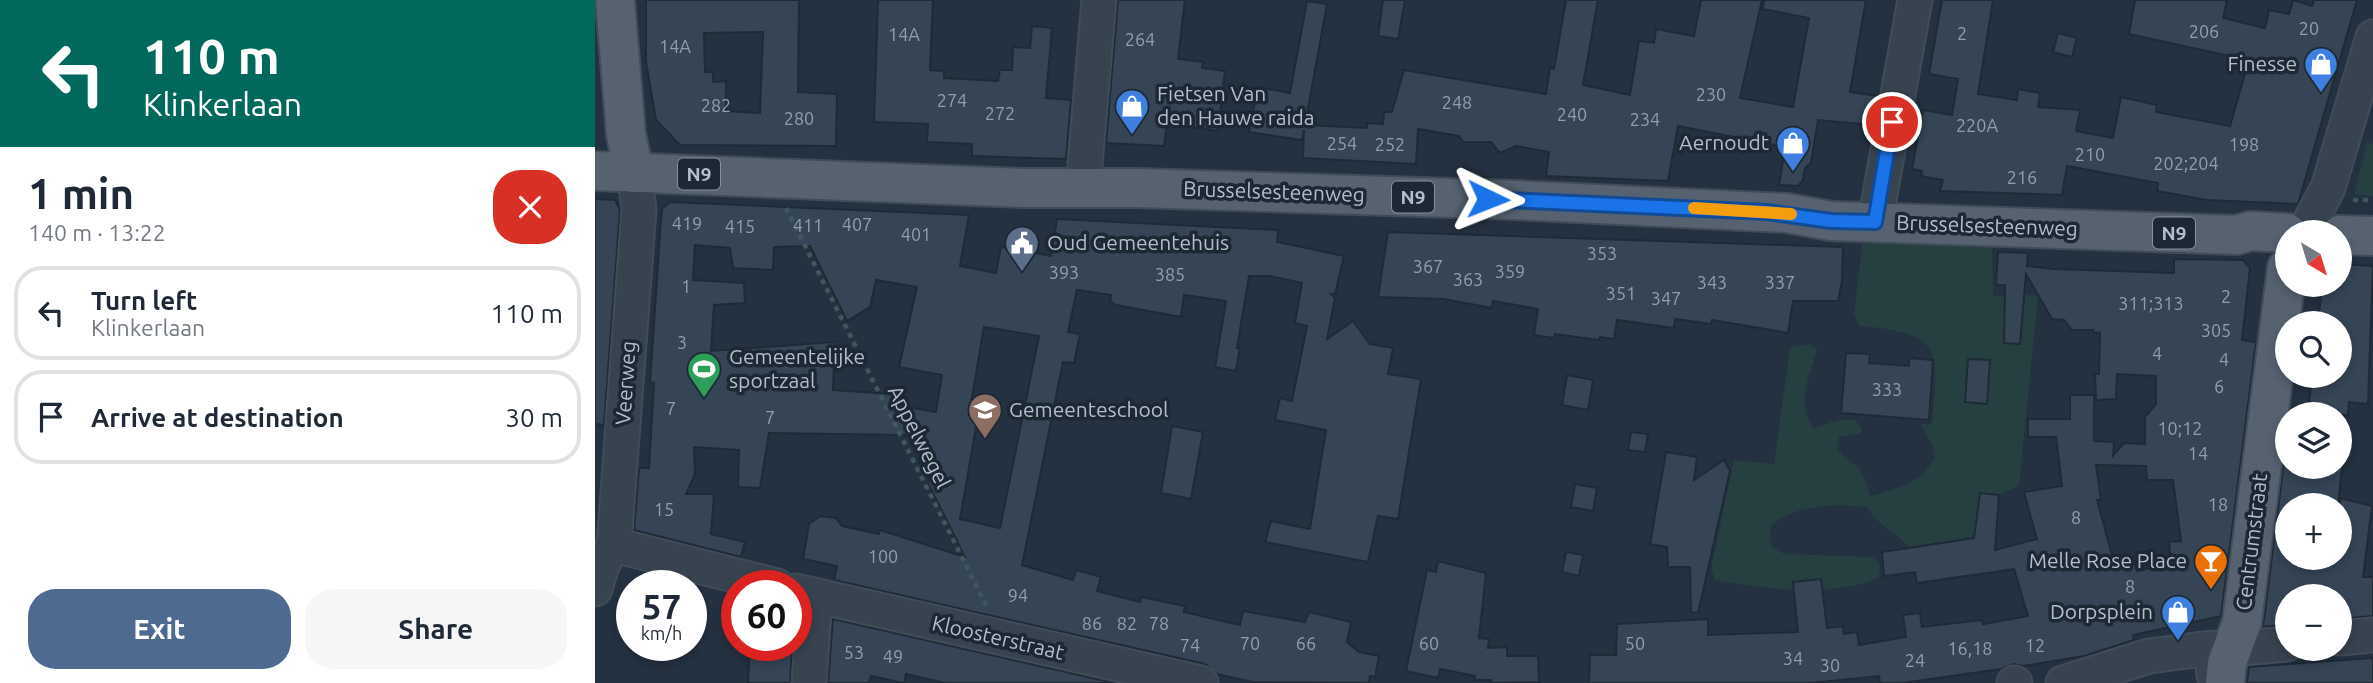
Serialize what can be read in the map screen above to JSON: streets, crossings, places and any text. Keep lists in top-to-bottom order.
{
  "streets": {
    "main road": ["N9", "Brusselsesteenweg", "Centrumstraat"],
    "street": ["Veerweg", "Kloosterstraat"],
    "path": ["Appelwegel"]
  },
  "crossings": [
    ["Brusselsesteenweg", "Veerweg"],
    ["Brusselsesteenweg", "Appelwegel"],
    ["Appelwegel", "Kloosterstraat"]
  ],
  "places": {
    "shop": [
      "Finesse",
      "Fietsen Van den Hauwe raida",
      "Aernoudt",
      "Dorpsplein"
    ],
    "public building": ["Oud Gemeentehuis"],
    "sports": ["Gemeentelijke sportzaal"],
    "school or university": ["Gemeenteschool"],
    "bar": ["Melle Rose Place"]
  },
  "house_numbers": [
    "20",
    "206",
    "2",
    "14A",
    "264",
    "14A",
    "230",
    "274",
    "248",
    "282",
    "272",
    "240",
    "280",
    "234",
    "220A",
    "254",
    "252",
    "198",
    "210",
    "202;204",
    "216",
    "419",
    "407",
    "411",
    "415",
    "401",
    "353",
    "367",
    "359",
    "393",
    "385",
    "363",
    "343",
    "337",
    "1",
    "351",
    "2",
    "347",
    "311;313",
    "305",
    "3",
    "4",
    "4",
    "6",
    "333",
    "7",
    "7",
    "10;12",
    "14",
    "18",
    "15",
    "8",
    "100",
    "8",
    "94",
    "86",
    "82",
    "78",
    "70",
    "66",
    "60",
    "50",
    "74",
    "12",
    "16,18",
    "53",
    "49",
    "34",
    "24",
    "30"
  ],
  "north": "bottom right",
  "page": {
    "turn": ["110 m", "Klinkerlaan"],
    "heading": ["1 min", "140 m · 13:22"],
    "map_buttons": ["+", "−"],
    "list": [
      {
        "name": "Turn left",
        "note": "Klinkerlaan",
        "value": "110 m"
      },
      {
        "name": "Arrive at destination",
        "value": "30 m"
      }
    ],
    "speed": "57 km/h",
    "limit": "60",
    "buttons": ["Exit", "Share"]
  }
}
